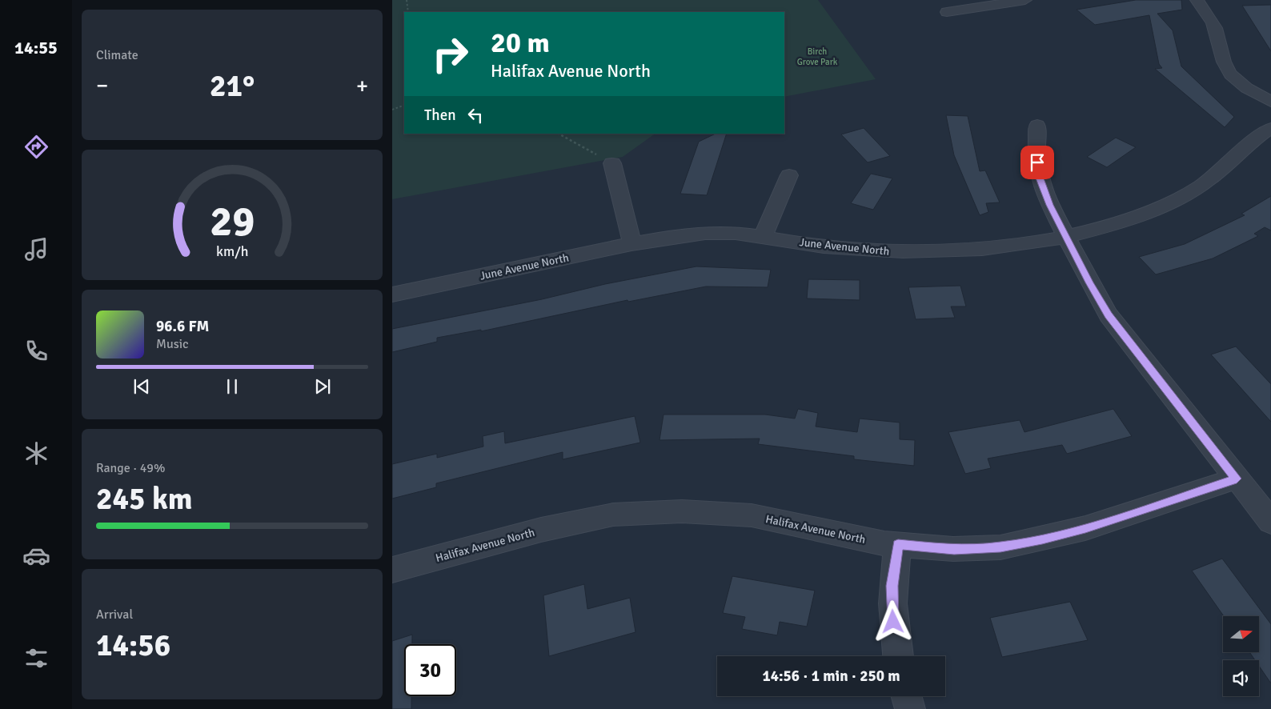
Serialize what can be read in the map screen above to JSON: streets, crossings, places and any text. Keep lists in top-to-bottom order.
{
  "streets": {
    "street": ["June Avenue North", "Halifax Avenue North"]
  },
  "parks": ["Birch Grove Park"],
  "north": "right",
  "page": {
    "tabs": "14:55",
    "tile": [
      "Climate",
      ["Range · 49%", "245 km"],
      ["Arrival", "14:56"]
    ],
    "turn": ["20 m", "Halifax Avenue North"],
    "heat": ["−", "21°", "+"],
    "then": "Then",
    "song": ["96.6 FM", "Music"],
    "limit": "30",
    "trip": "14:56 · 1 min · 250 m",
    "gauge": ["29", "km/h"]
  }
}
